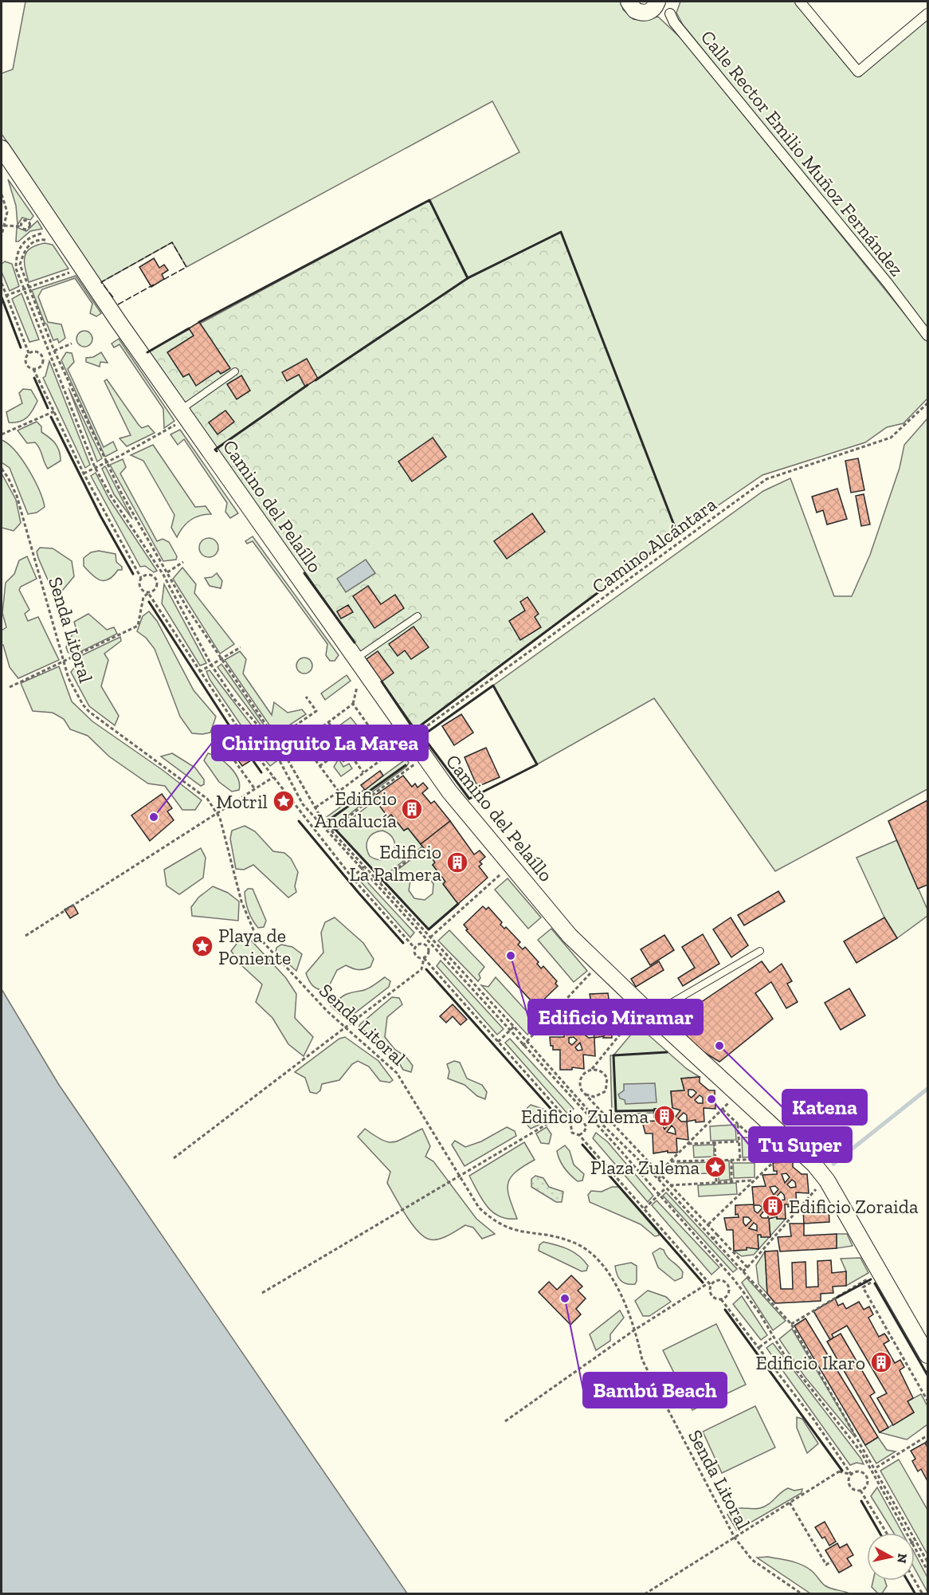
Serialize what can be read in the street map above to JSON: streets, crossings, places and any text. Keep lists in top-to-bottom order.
{
  "streets": {
    "street": ["Calle Rector Emilio Muñoz Fernández", "Camino del Pelaíllo"],
    "path": ["Camino Alcántara", "Senda Litoral"]
  },
  "crossings": [
    ["Camino del Pelaíllo", "Camino Alcántara"]
  ],
  "places": {
    "place": ["Motril", "Playa de Poniente", "Plaza Zulema"],
    "building": [
      "Edificio Andalucía",
      "Edificio La Palmera",
      "Edificio Zulema",
      "Edificio Zoraida",
      "Edificio Ikaro"
    ],
    "other": [
      "Chiringuito La Marea",
      "Edificio Miramar",
      "Katena",
      "Tu Super",
      "Bambú Beach"
    ]
  },
  "north": "right"
}
